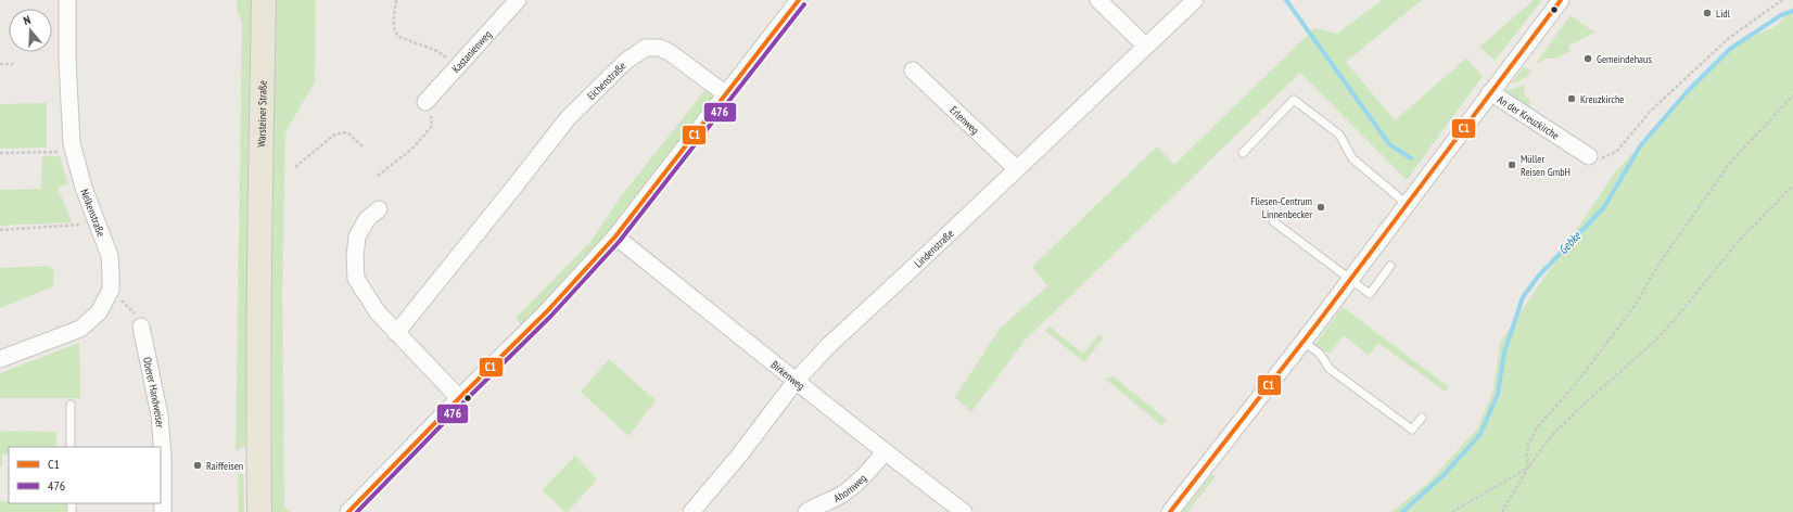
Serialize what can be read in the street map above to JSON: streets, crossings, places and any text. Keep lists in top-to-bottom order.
{
  "streets": {
    "main road": ["Warsteiner Straße"],
    "street": [
      "Kastanienweg",
      "Eichenstraße",
      "An der Kreuzkirche",
      "Erlenweg",
      "Nelkenstraße",
      "Lindenstraße",
      "Birkenweg",
      "Oberer Handweiser",
      "Ahornweg"
    ]
  },
  "crossings": [
    ["Erlenweg", "Lindenstraße"],
    ["Lindenstraße", "Birkenweg"],
    ["Birkenweg", "Ahornweg"]
  ],
  "water": ["Gebke"],
  "places": [
    "Lidl",
    "Gemeindehaus",
    "Kreuzkirche",
    "Müller Reisen GmbH",
    "Fliesen-Centrum Linnenbecker",
    "Raiffeisen"
  ],
  "lines": ["transit line C1", "transit line 476"],
  "legend": ["C1", "476"],
  "north": "top"
}
